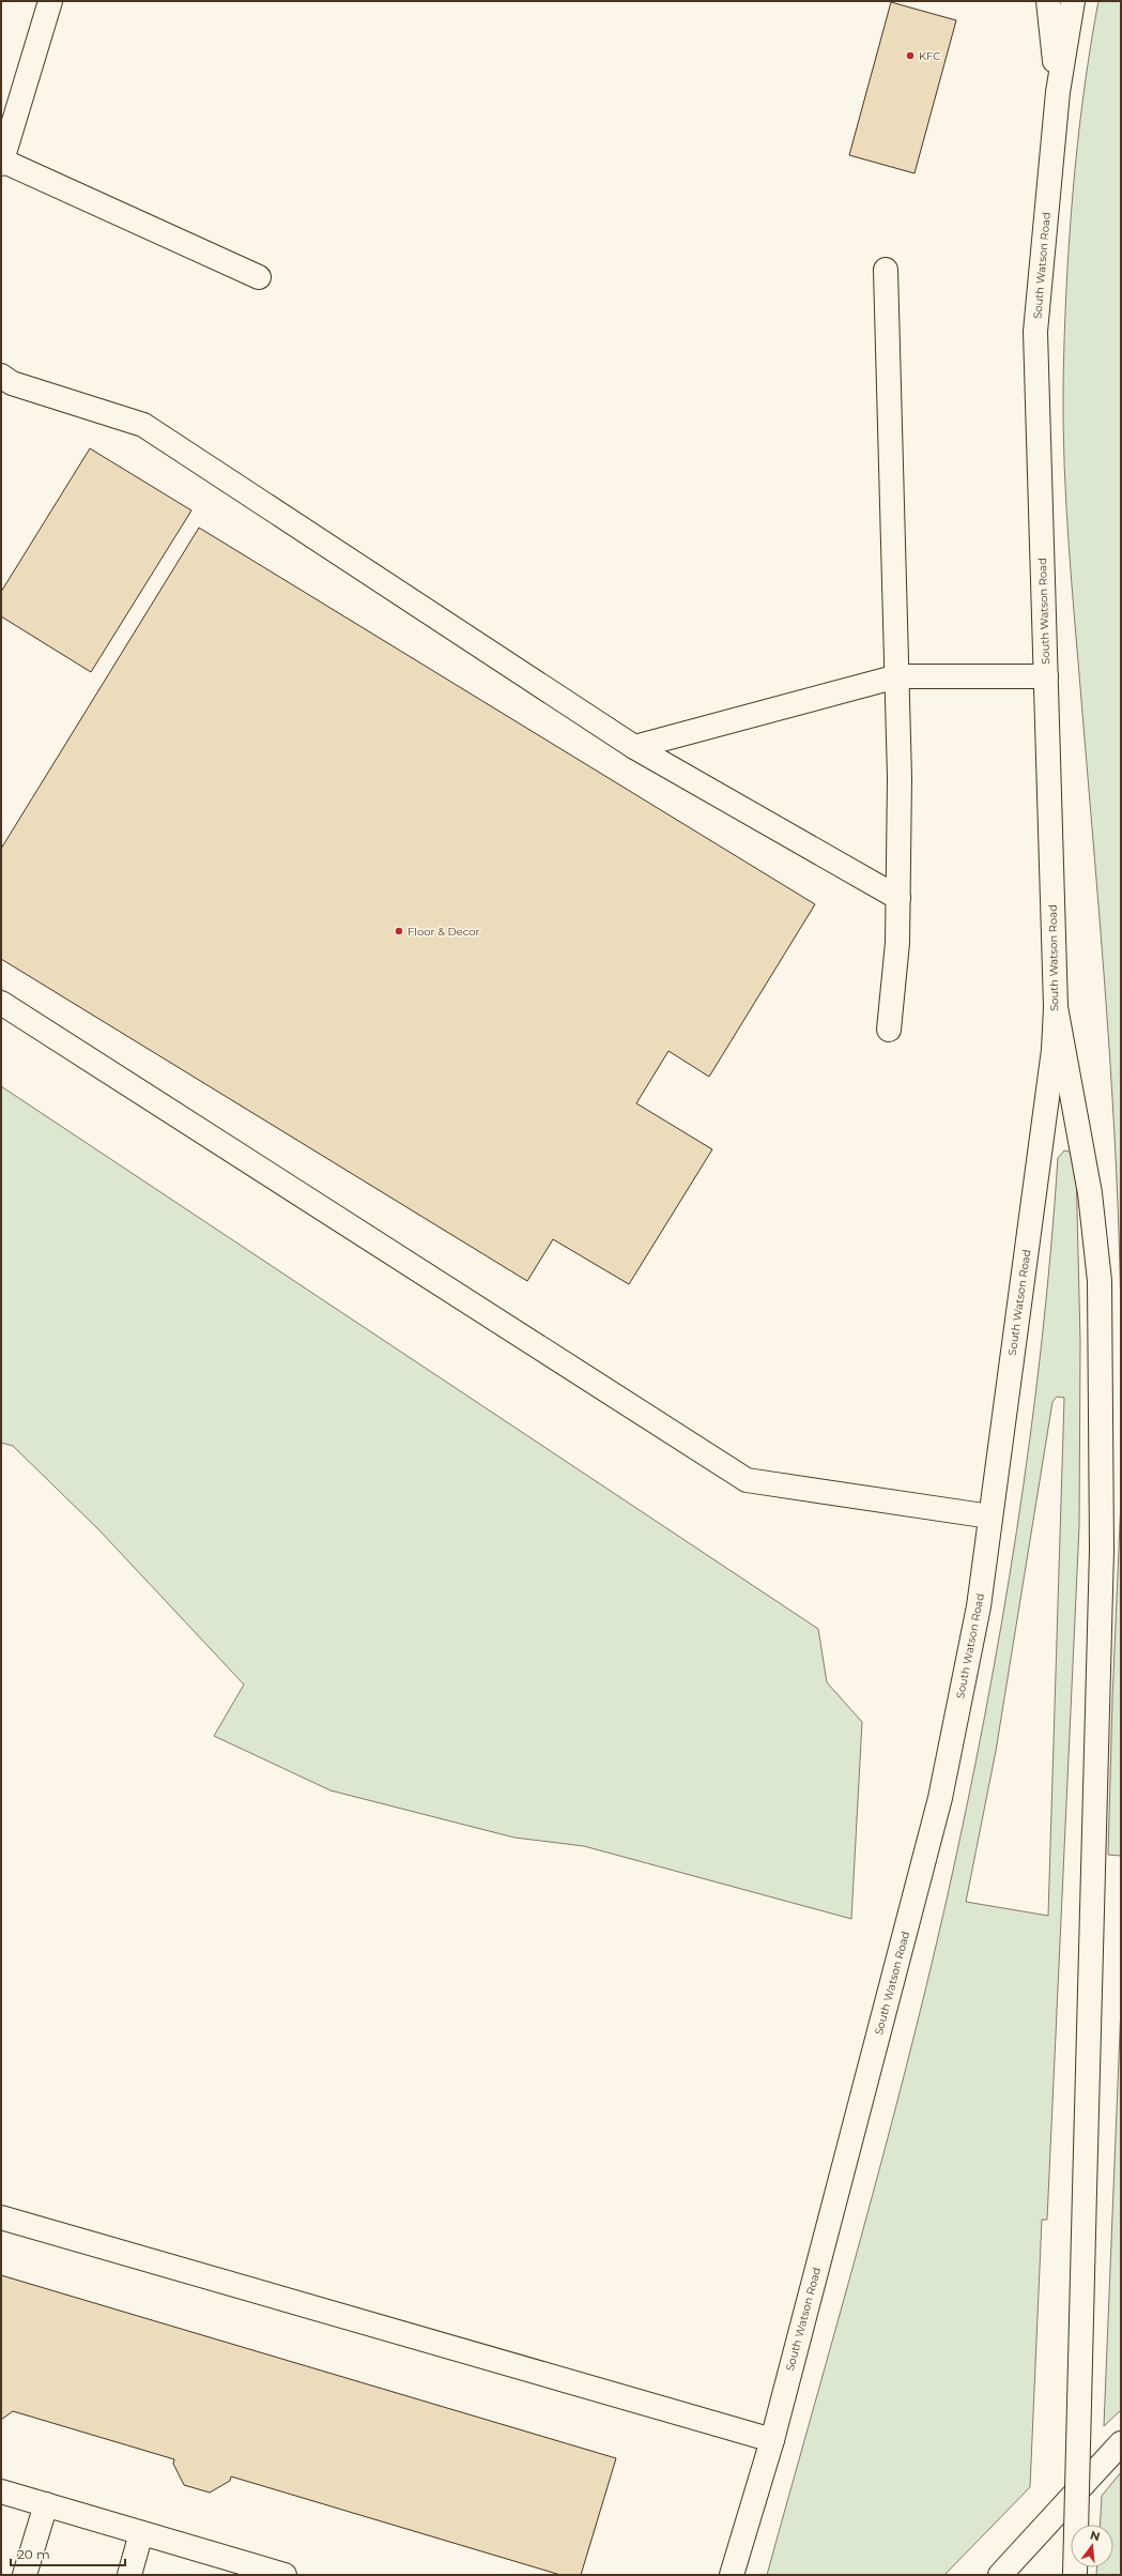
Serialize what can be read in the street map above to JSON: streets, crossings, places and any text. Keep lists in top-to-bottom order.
{
  "streets": {
    "main road": ["South Watson Road"]
  },
  "places": ["KFC", "Floor & Decor"],
  "scale_bar": "20 m",
  "north": "top"
}
